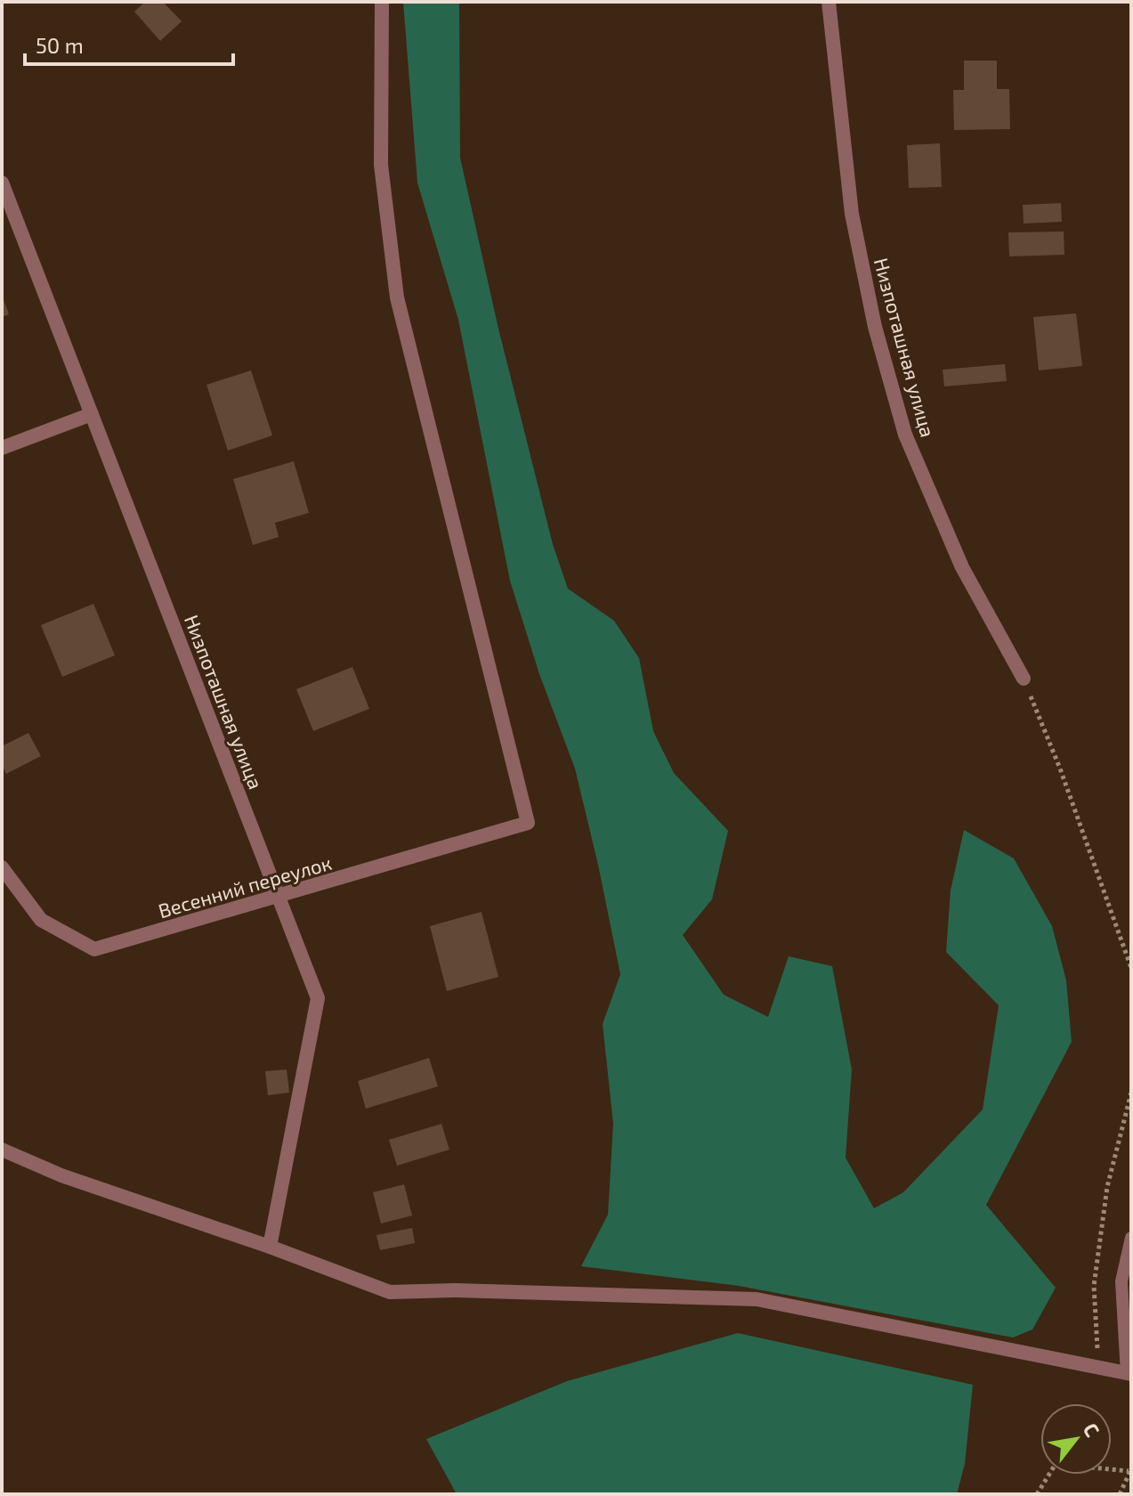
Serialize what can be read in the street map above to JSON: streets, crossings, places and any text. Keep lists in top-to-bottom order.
{
  "streets": {
    "street": ["Низпоташная улица", "Весенний переулок"]
  },
  "crossings": [
    ["Низпоташная улица", "Весенний переулок"]
  ],
  "scale_bar": "50 m",
  "north": "top right"
}
